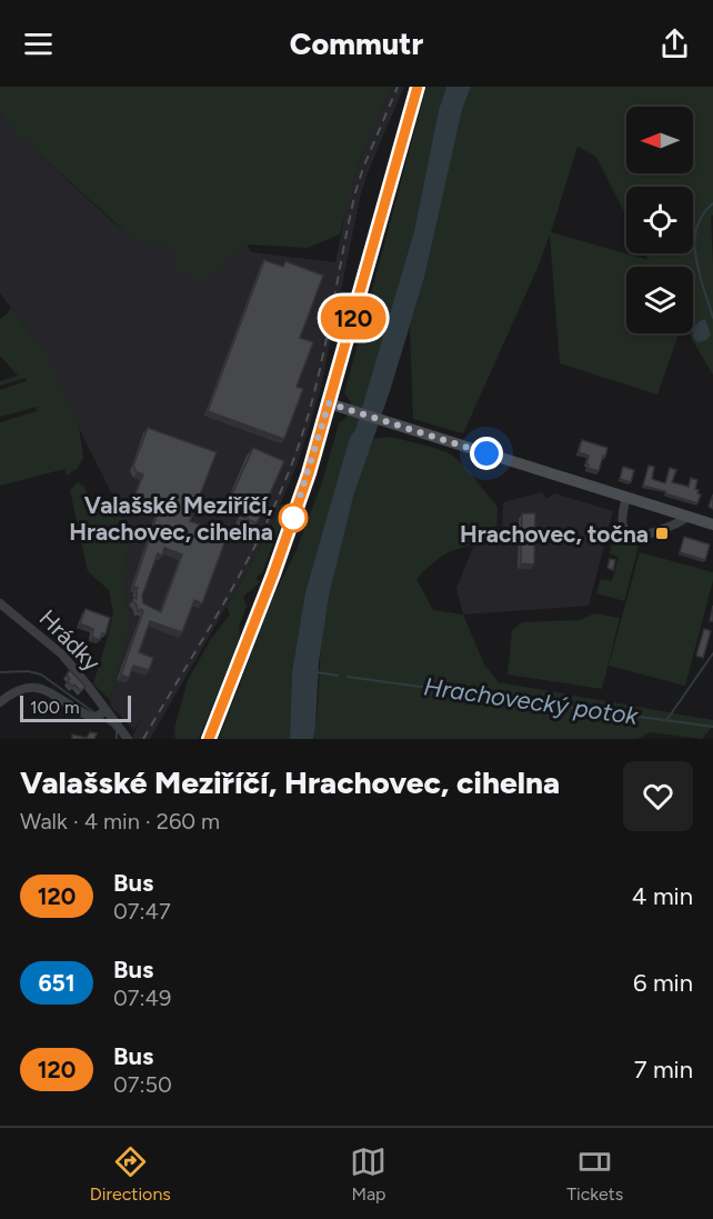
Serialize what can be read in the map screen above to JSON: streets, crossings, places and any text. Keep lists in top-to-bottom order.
{
  "streets": {
    "street": ["Hrádky"]
  },
  "water": ["Hrachovecký potok"],
  "places": {
    "other": ["Valašské Meziříčí, Hrachovec, cihelna"],
    "transit": ["Hrachovec, točna"]
  },
  "lines": ["bus line 120"],
  "scale_bar": "100 m",
  "north": "left",
  "page": {
    "header": "Commutr",
    "on_map": "120",
    "scale": "100 m",
    "heading": ["Valašské Meziříčí, Hrachovec, cihelna", "Walk · 4 min · 260 m"],
    "list": [
      {
        "mark": "120",
        "name": "Bus",
        "note": "07:47",
        "value": "4 min"
      },
      {
        "mark": "651",
        "name": "Bus",
        "note": "07:49",
        "value": "6 min"
      },
      {
        "mark": "120",
        "name": "Bus",
        "note": "07:50",
        "value": "7 min"
      }
    ],
    "tabs": ["Directions", "Map", "Tickets"]
  }
}
